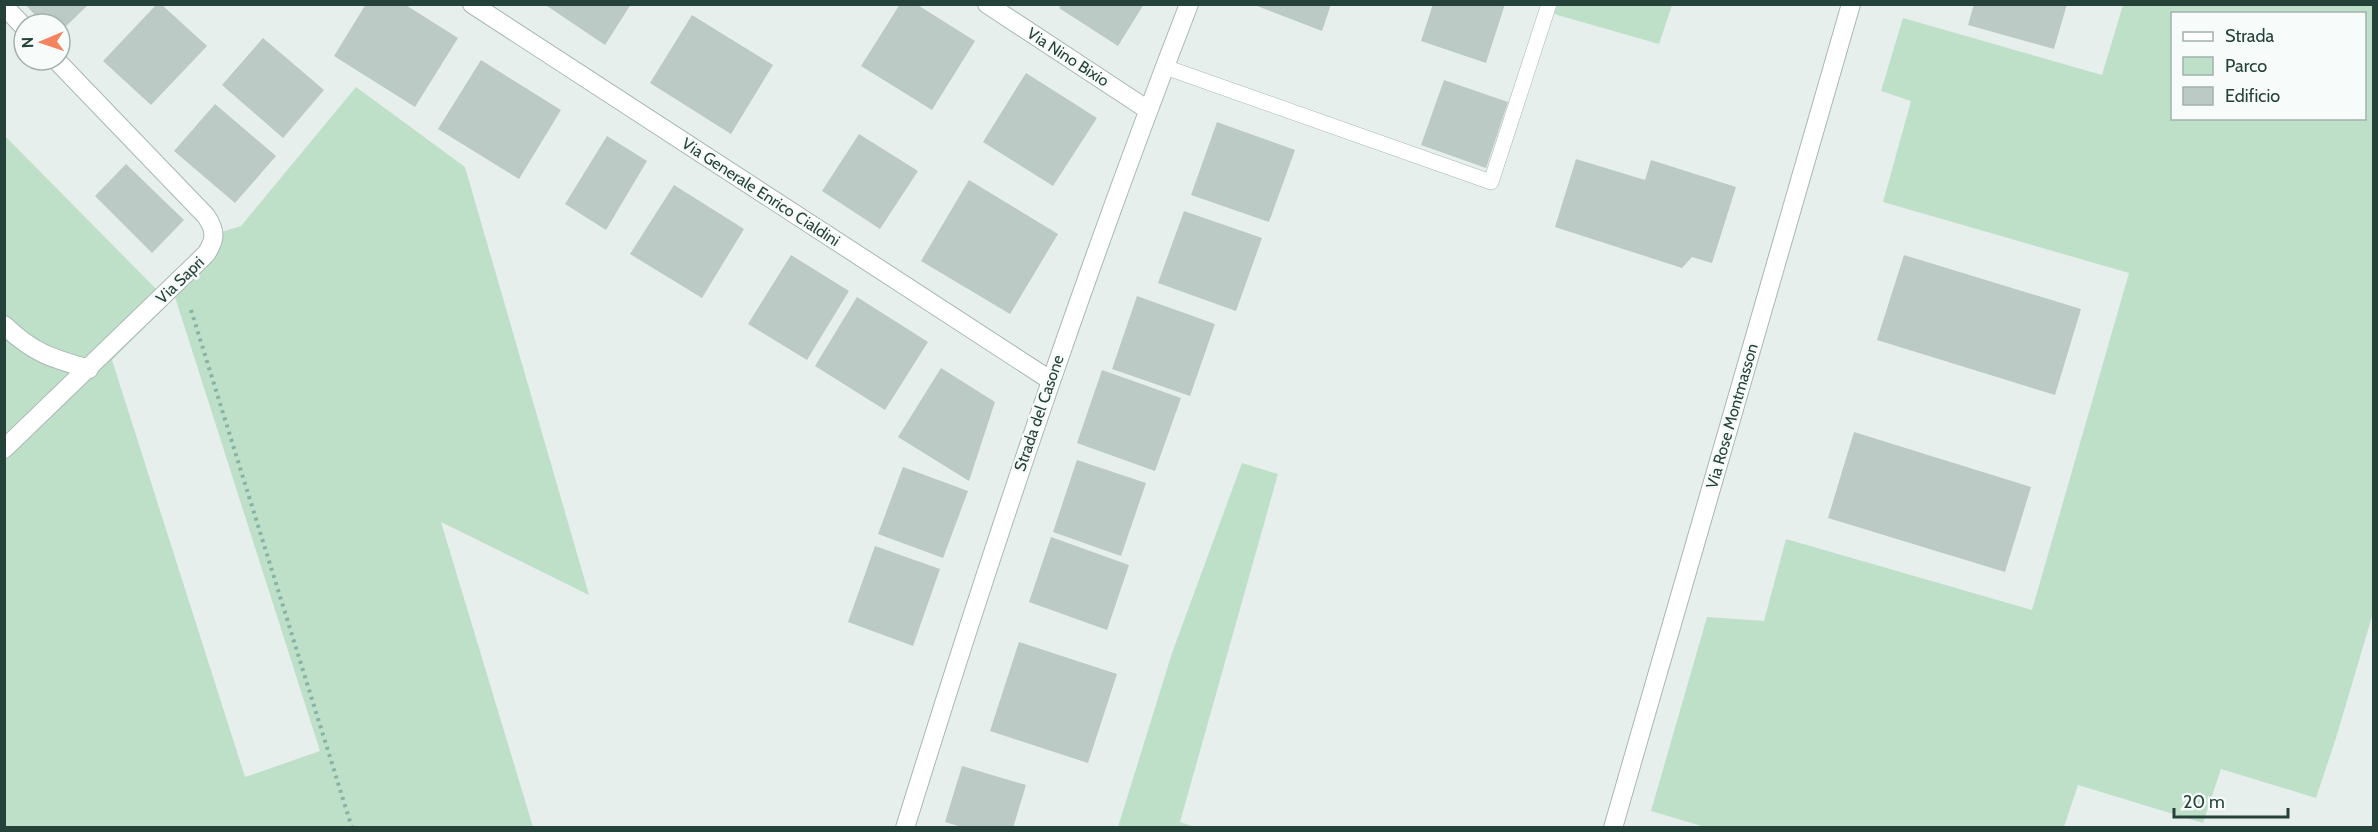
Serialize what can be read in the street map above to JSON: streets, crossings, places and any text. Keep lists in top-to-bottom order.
{
  "streets": {
    "street": [
      "Via Nino Bixio",
      "Via Generale Enrico Cialdini",
      "Via Sapri",
      "Strada del Casone",
      "Via Rose Montmasson"
    ]
  },
  "crossings": [
    ["Via Nino Bixio", "Strada del Casone"],
    ["Via Generale Enrico Cialdini", "Strada del Casone"]
  ],
  "legend": ["Strada", "Parco", "Edificio"],
  "scale_bar": "20 m",
  "north": "left"
}
